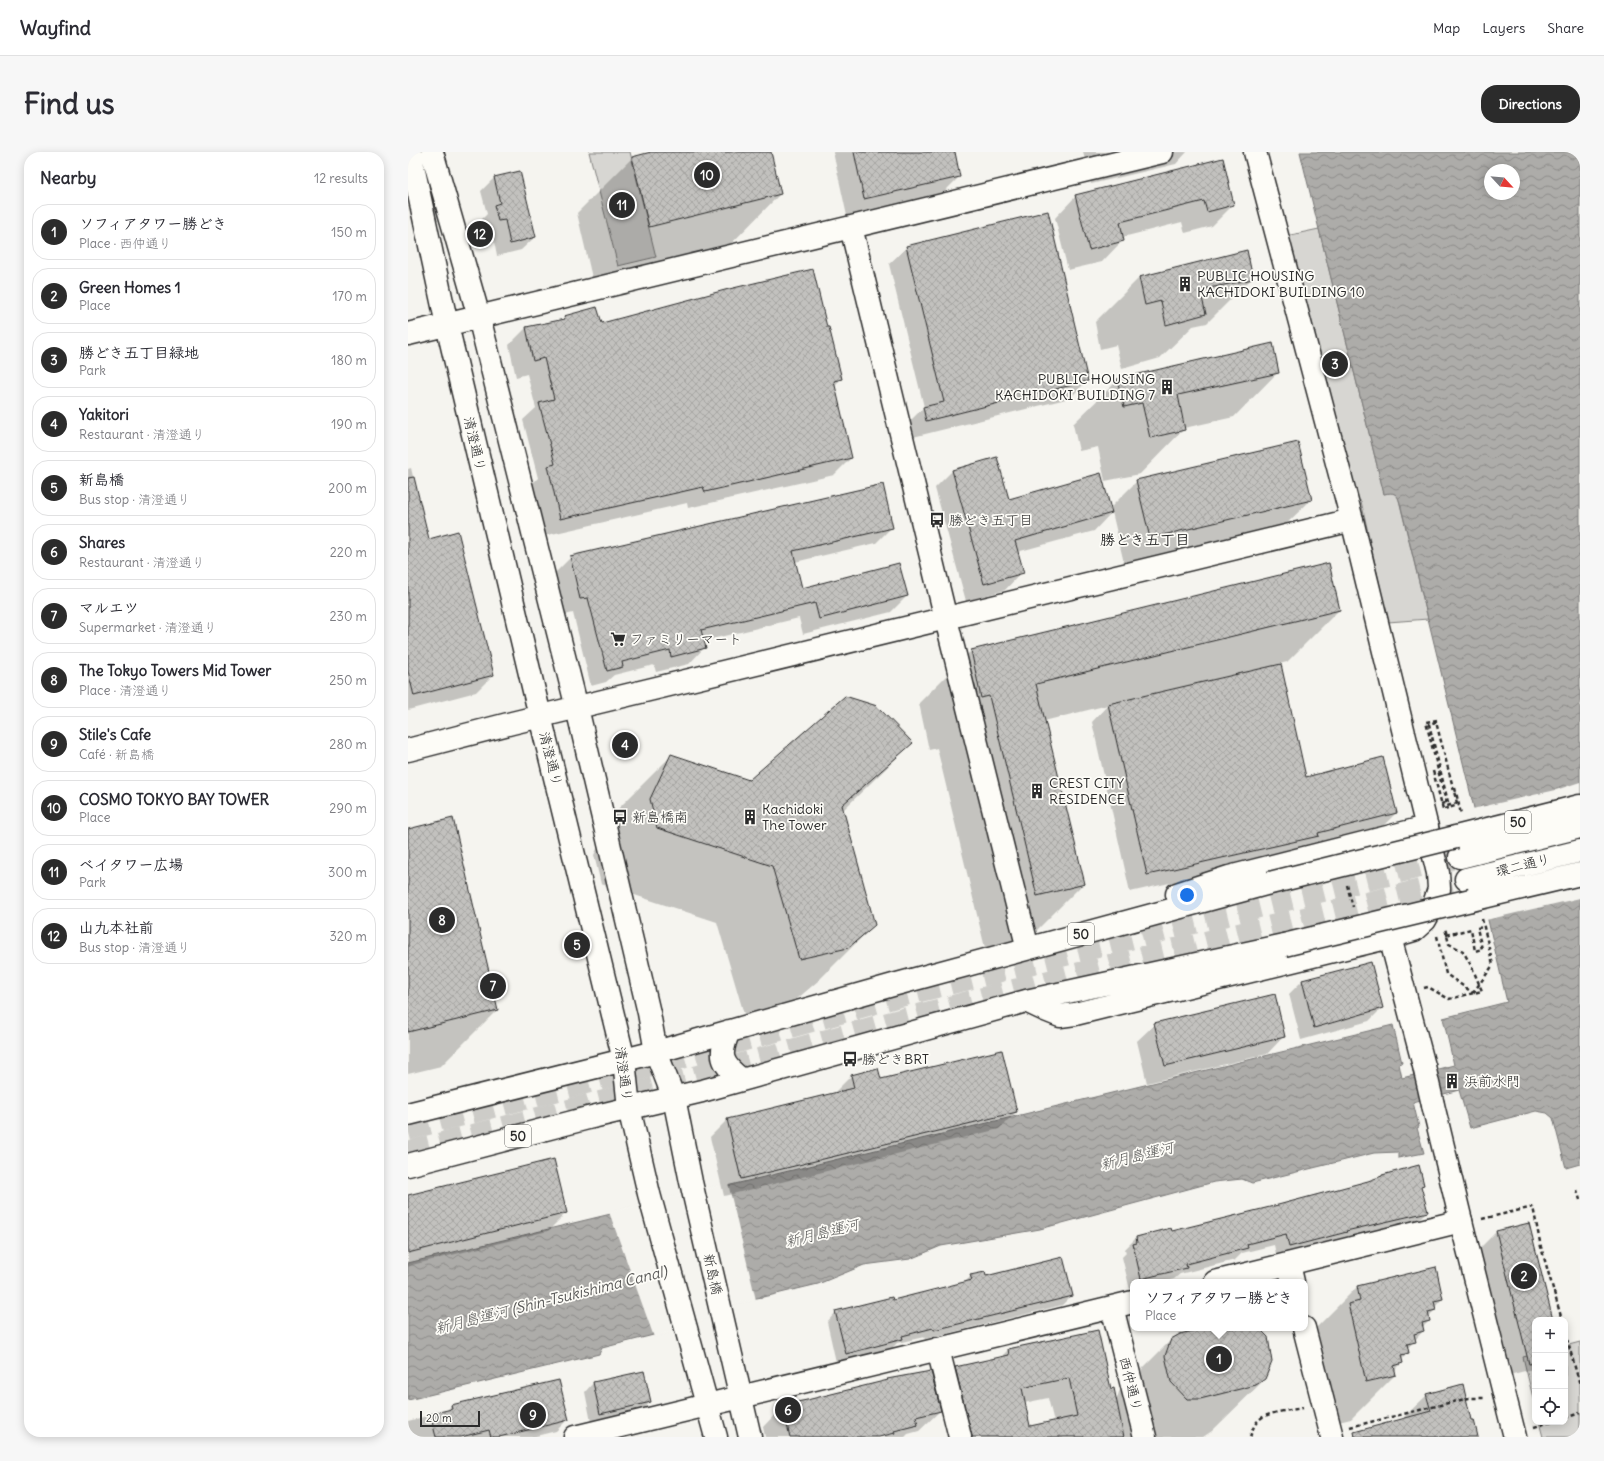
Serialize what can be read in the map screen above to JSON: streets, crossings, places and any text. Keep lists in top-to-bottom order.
{
  "streets": {
    "street": [
      "清澄通り",
      "50",
      "環二通り",
      "新島橋",
      "西仲通り"
    ]
  },
  "crossings": [
    ["清澄通り", "50"],
    ["50", "新島橋"]
  ],
  "districts": ["勝どき五丁目"],
  "water": ["新月島運河", "新月島運河 (Shin-Tsukishima Canal)"],
  "places": {
    "building": [
      "PUBLIC HOUSING KACHIDOKI BUILDING 10",
      "PUBLIC HOUSING KACHIDOKI BUILDING 7",
      "CREST CITY RESIDENCE",
      "Kachidoki The Tower",
      "浜前水門"
    ],
    "bus stop": ["勝どき五丁目", "新島橋南", "勝どきBRT"],
    "supermarket": ["ファミリーマート"]
  },
  "scale_bar": "20 m",
  "north": "bottom right",
  "page": {
    "header": "Wayfind",
    "nav": ["Map", "Layers", "Share"],
    "buttons": "Directions",
    "title": "Find us",
    "heading": ["Nearby", "12 results"],
    "pins": [
      "10",
      "11",
      "12",
      "3",
      "4",
      "8",
      "5",
      "7",
      "2",
      "1",
      "6",
      "9"
    ],
    "list": [
      {
        "mark": "1",
        "name": "ソフィアタワー勝どき",
        "note": "Place · 西仲通り",
        "value": "150 m"
      },
      {
        "mark": "2",
        "name": "Green Homes 1",
        "note": "Place",
        "value": "170 m"
      },
      {
        "mark": "3",
        "name": "勝どき五丁目緑地",
        "note": "Park",
        "value": "180 m"
      },
      {
        "mark": "4",
        "name": "Yakitori",
        "note": "Restaurant · 清澄通り",
        "value": "190 m"
      },
      {
        "mark": "5",
        "name": "新島橋",
        "note": "Bus stop · 清澄通り",
        "value": "200 m"
      },
      {
        "mark": "6",
        "name": "Shares",
        "note": "Restaurant · 清澄通り",
        "value": "220 m"
      },
      {
        "mark": "7",
        "name": "マルエツ",
        "note": "Supermarket · 清澄通り",
        "value": "230 m"
      },
      {
        "mark": "8",
        "name": "The Tokyo Towers Mid Tower",
        "note": "Place · 清澄通り",
        "value": "250 m"
      },
      {
        "mark": "9",
        "name": "Stile's Cafe",
        "note": "Café · 新島橋",
        "value": "280 m"
      },
      {
        "mark": "10",
        "name": "COSMO TOKYO BAY TOWER",
        "note": "Place",
        "value": "290 m"
      },
      {
        "mark": "11",
        "name": "ベイタワー広場",
        "note": "Park",
        "value": "300 m"
      },
      {
        "mark": "12",
        "name": "山九本社前",
        "note": "Bus stop · 清澄通り",
        "value": "320 m"
      }
    ],
    "popup": ["ソフィアタワー勝どき", "Place"],
    "map_buttons": ["+", "−"],
    "scale": "20 m"
  }
}
